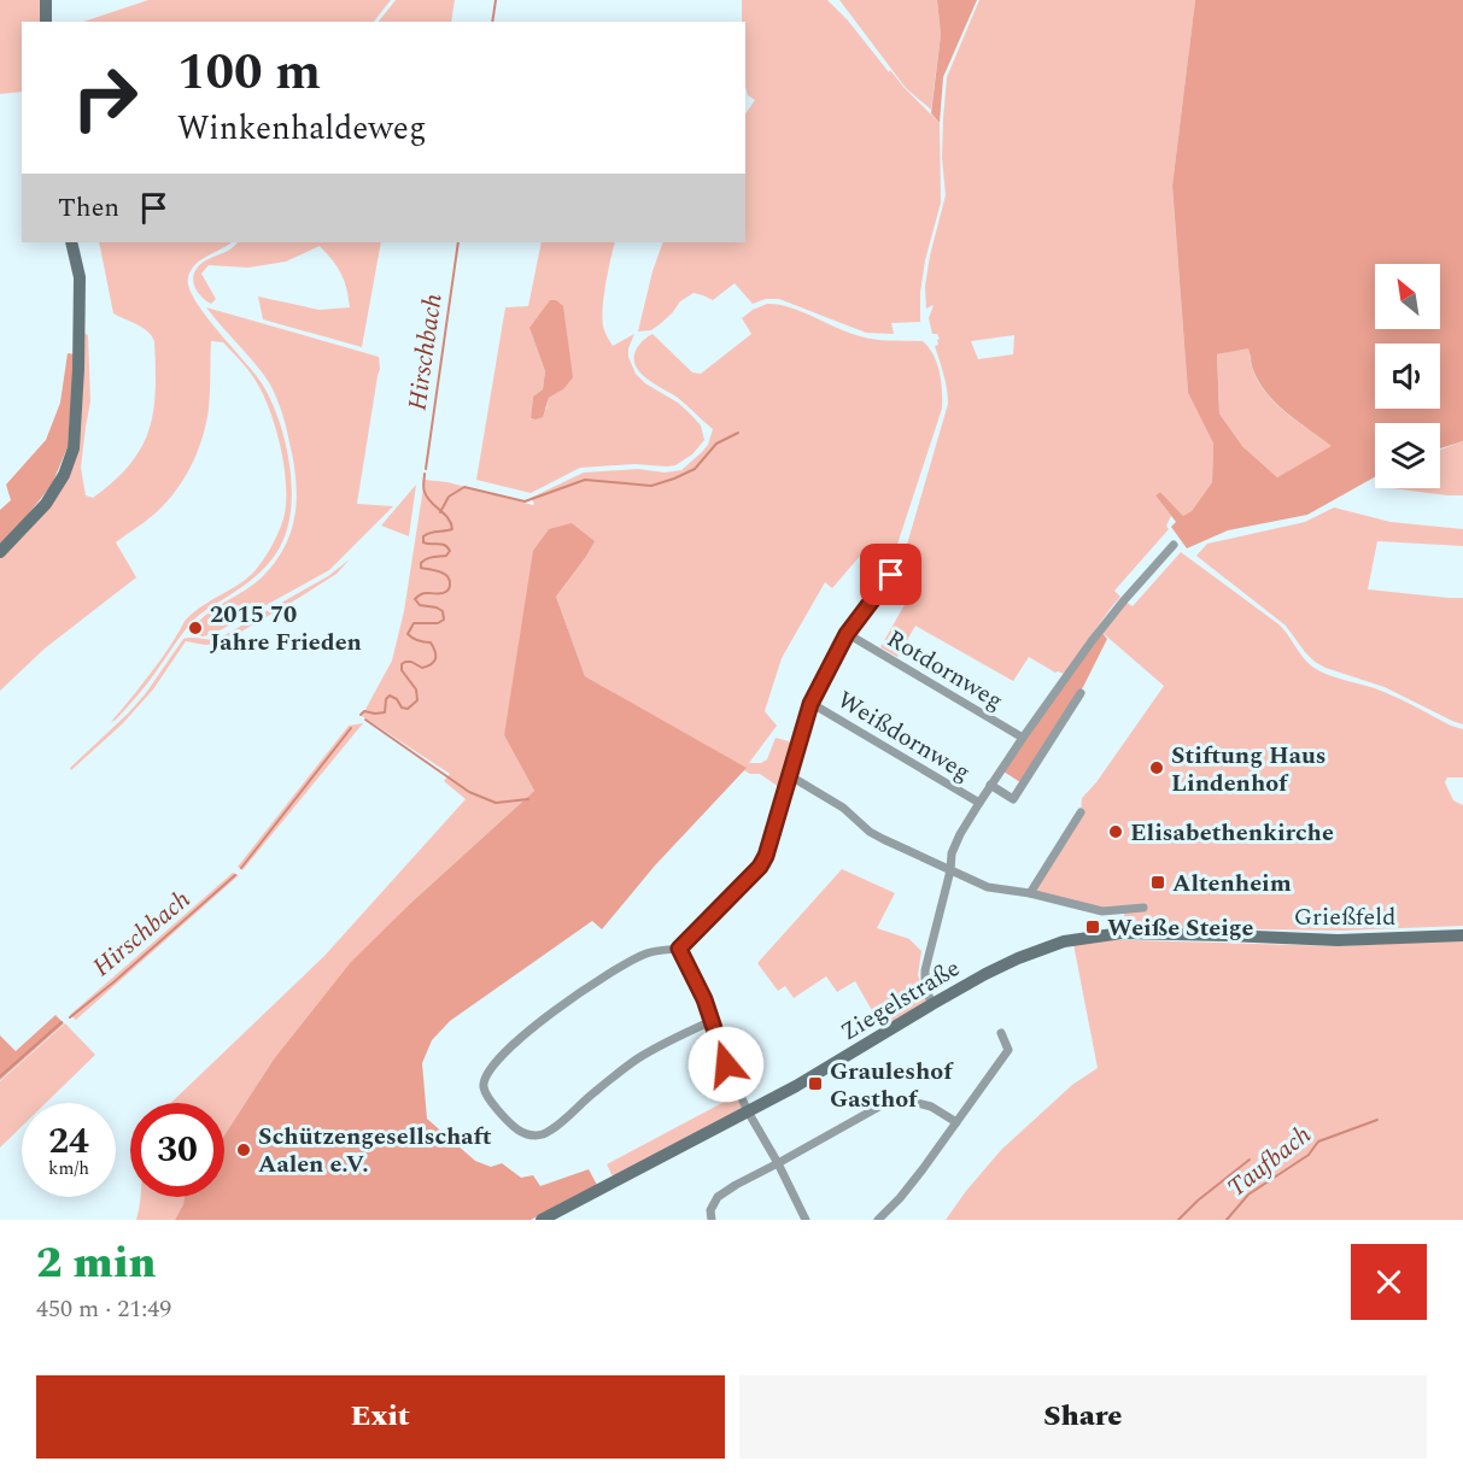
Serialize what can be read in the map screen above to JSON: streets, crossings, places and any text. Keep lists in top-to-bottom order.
{
  "streets": {
    "main road": ["Grießfeld", "Ziegelstraße"],
    "street": ["Rotdornweg", "Weißdornweg"]
  },
  "crossings": [
    ["Grießfeld", "Ziegelstraße"]
  ],
  "water": ["Hirschbach", "Taufbach"],
  "places": {
    "other": [
      "2015 70 Jahre Frieden",
      "Stiftung Haus Lindenhof",
      "Elisabethenkirche",
      "Schützengesellschaft Aalen e.V."
    ],
    "transit": ["Altenheim", "Weiße Steige", "Grauleshof Gasthof"]
  },
  "north": "top left",
  "page": {
    "turn": ["100 m", "Winkenhaldeweg"],
    "then": "Then",
    "speed": "24 km/h",
    "limit": "30",
    "heading": ["2 min", "450 m · 21:49"],
    "buttons": ["Exit", "Share"]
  }
}
